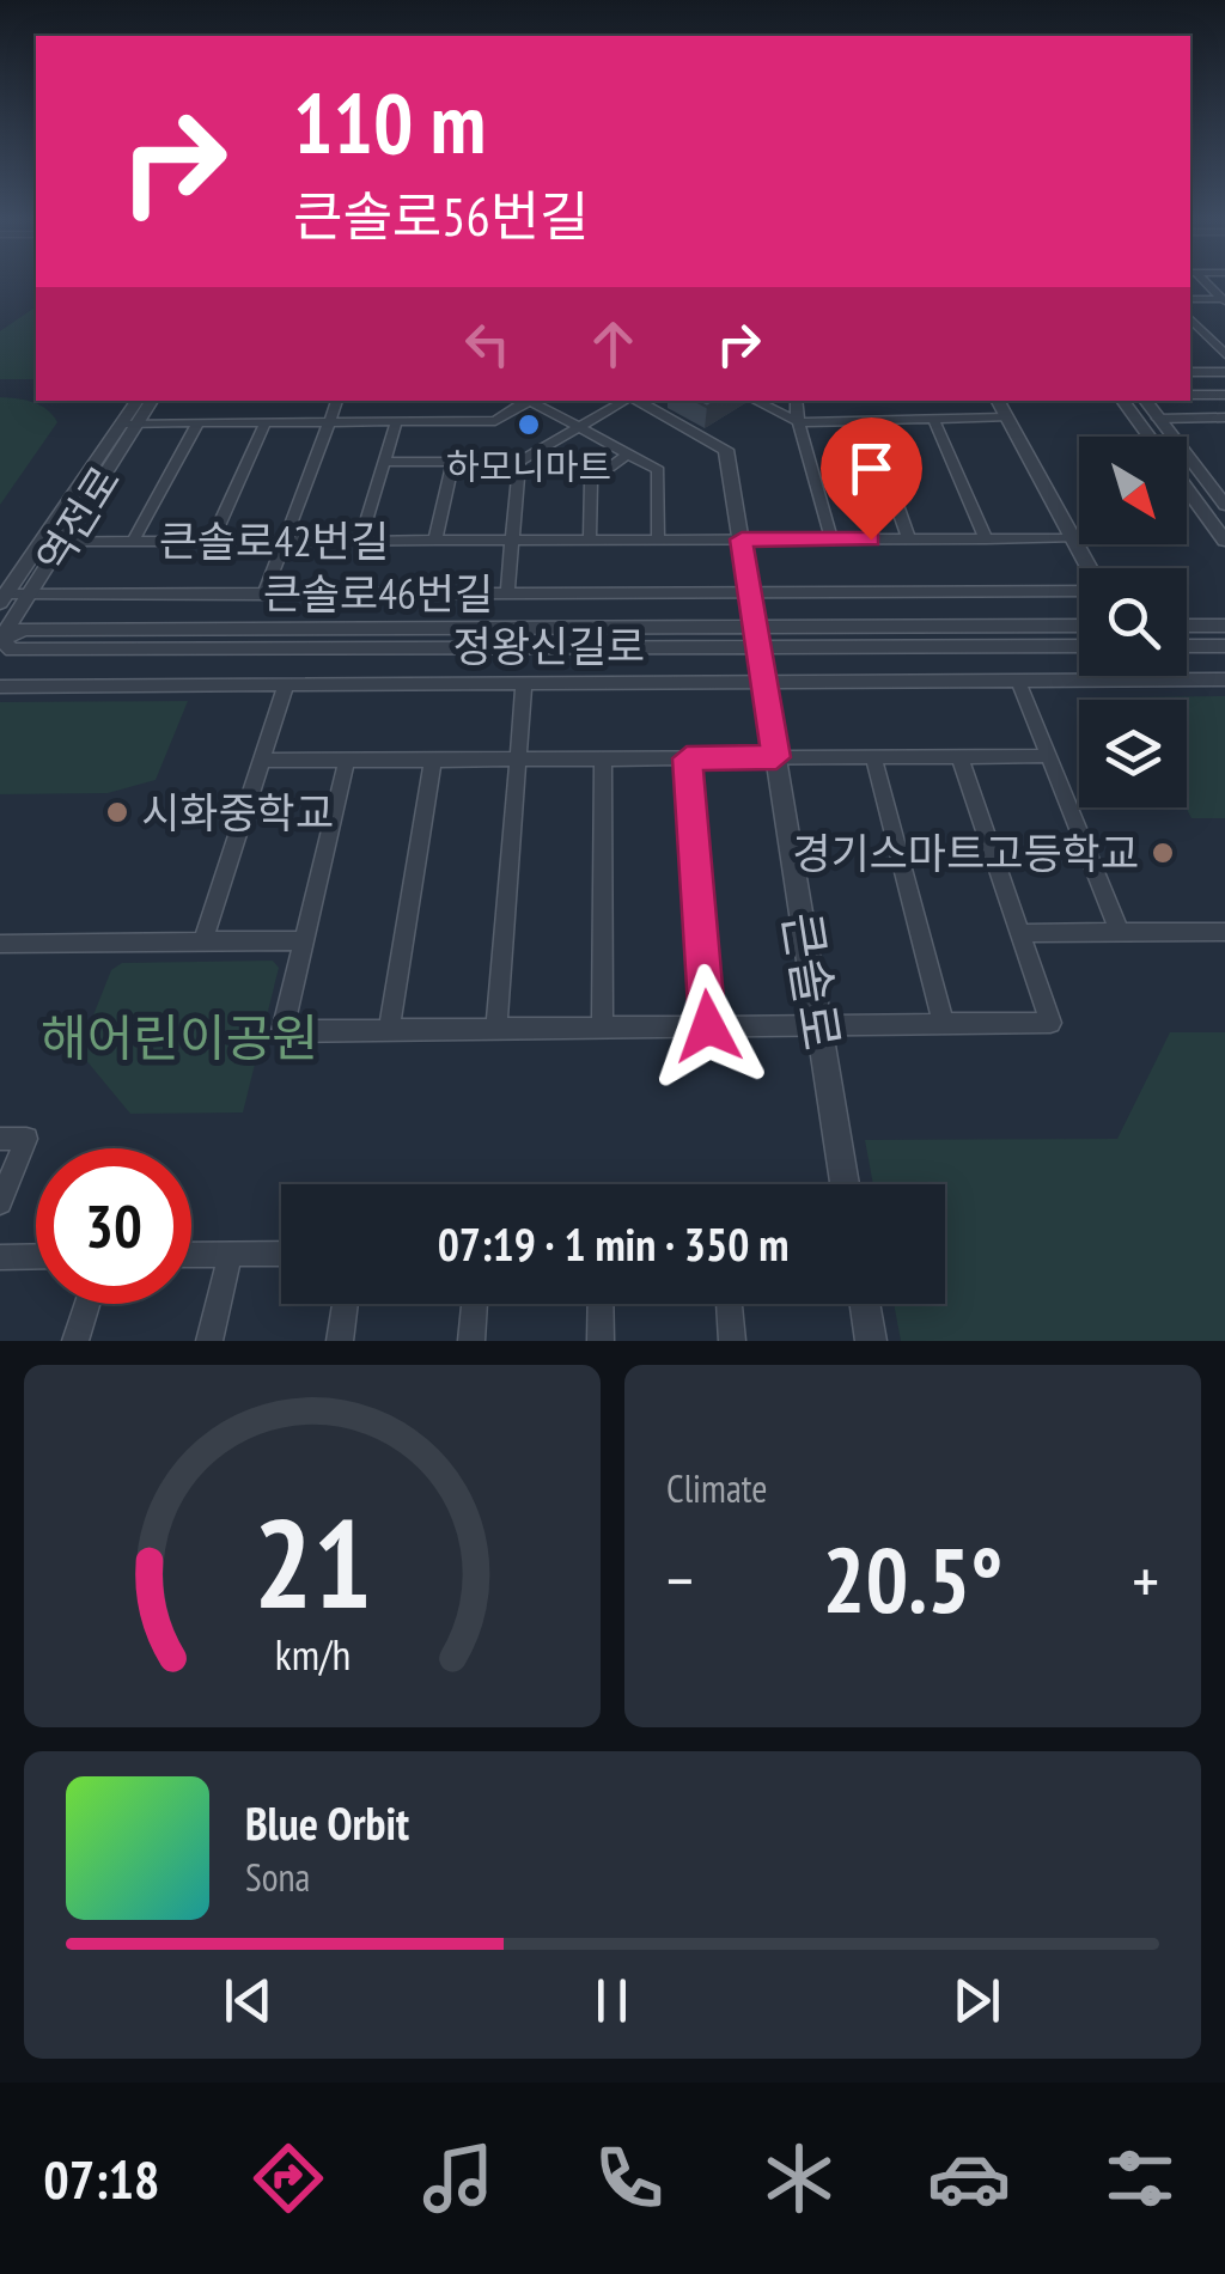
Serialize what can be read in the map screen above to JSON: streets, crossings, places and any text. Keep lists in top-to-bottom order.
{
  "streets": {
    "street": [
      "역전로",
      "큰솔로42번길",
      "큰솔로46번길",
      "정왕신길로",
      "큰솔로"
    ]
  },
  "crossings": [
    ["역전로", "큰솔로42번길"],
    ["역전로", "큰솔로46번길"],
    ["역전로", "정왕신길로"],
    ["큰솔로42번길", "큰솔로"],
    ["큰솔로46번길", "큰솔로"],
    ["정왕신길로", "큰솔로"]
  ],
  "parks": ["해어린이공원"],
  "places": ["하모니마트", "시화중학교", "경기스마트고등학교"],
  "north": "bottom right",
  "page": {
    "turn": ["110 m", "큰솔로56번길"],
    "limit": "30",
    "trip": "07:19 · 1 min · 350 m",
    "tile": "Climate",
    "heat": ["−", "20.5°", "+"],
    "song": ["Blue Orbit", "Sona"],
    "tabs": "07:18",
    "gauge": ["21", "km/h"]
  }
}
